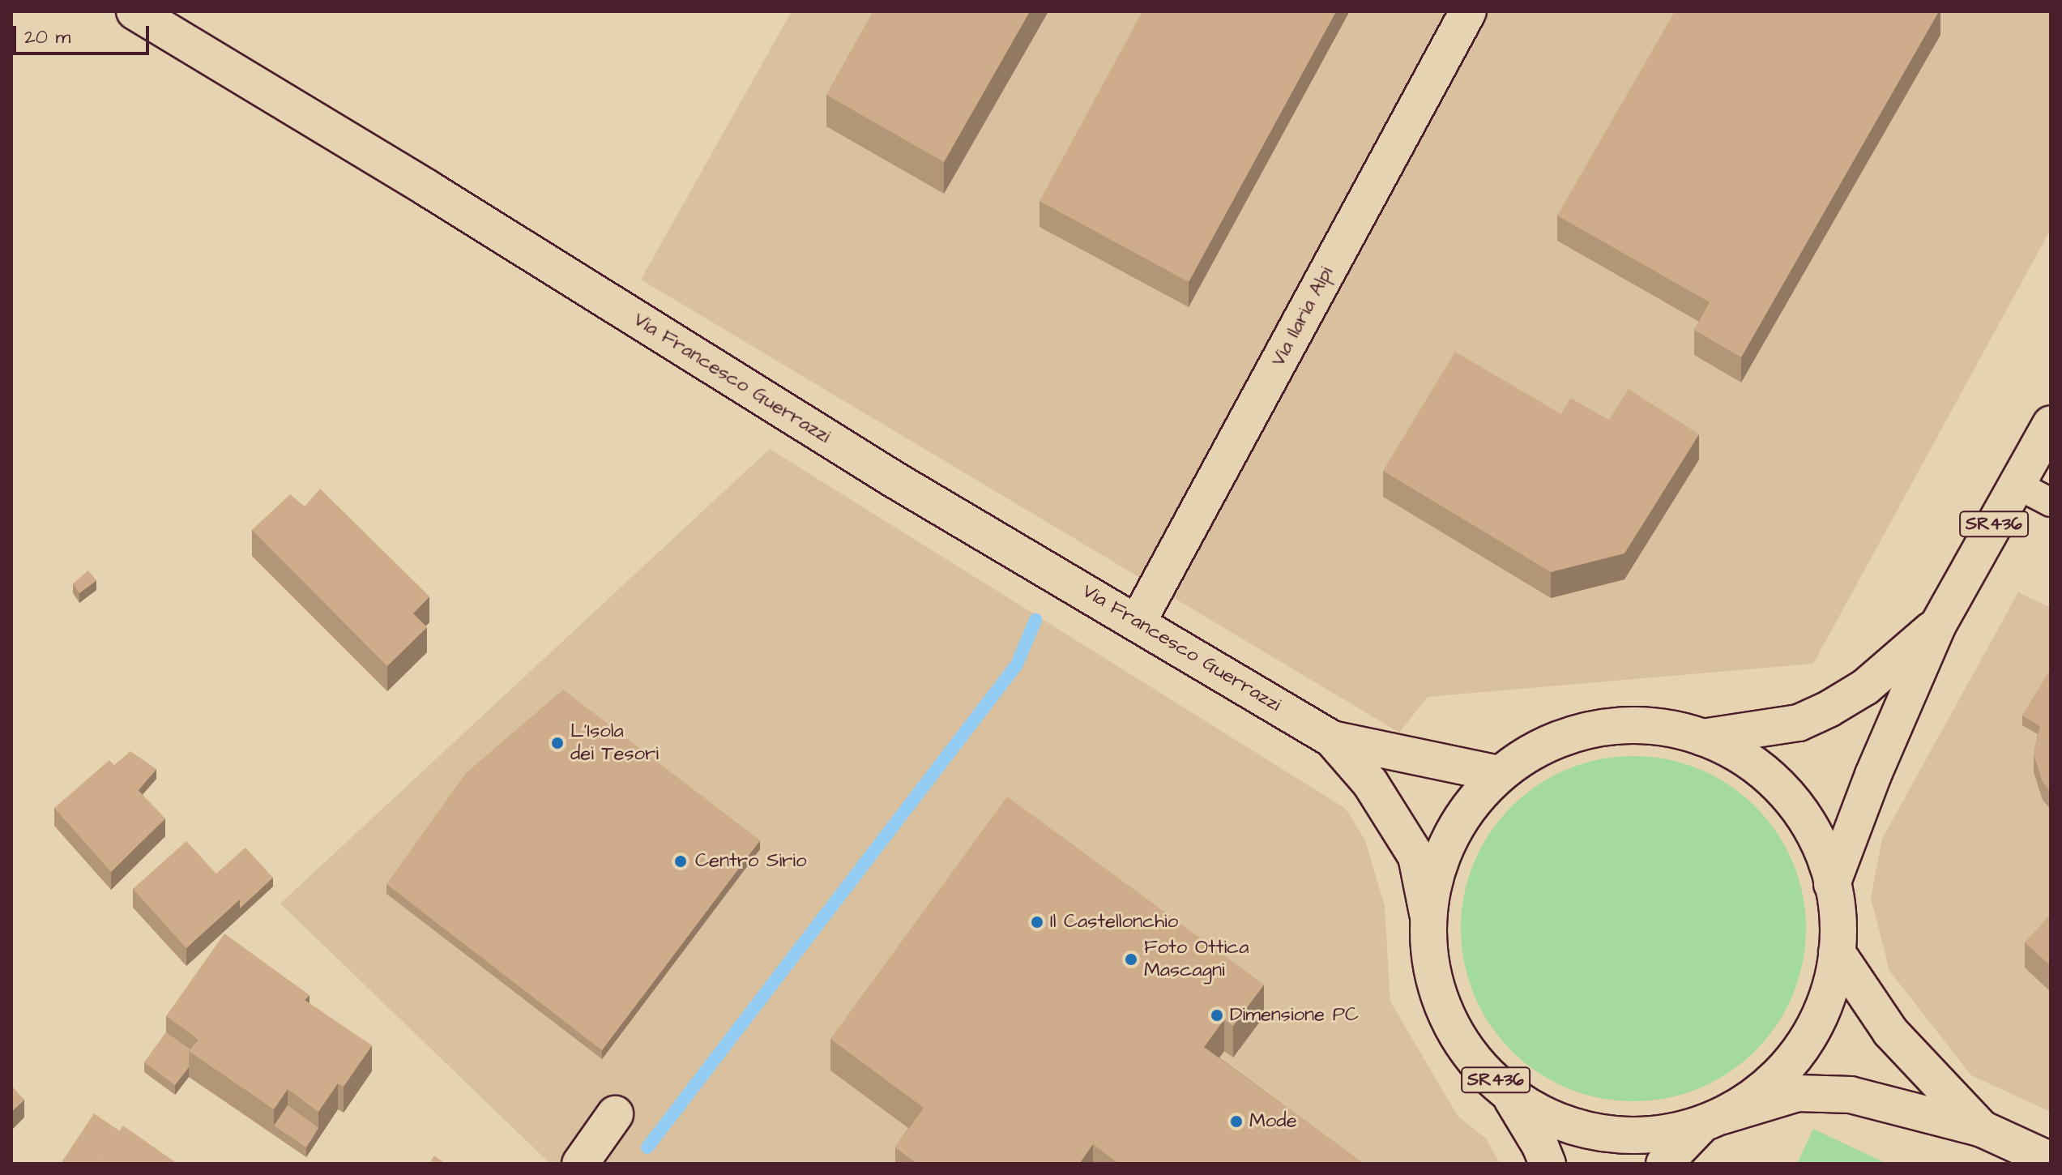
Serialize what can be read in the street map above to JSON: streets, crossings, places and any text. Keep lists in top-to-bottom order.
{
  "streets": {
    "main road": ["Via Ilaria Alpi", "Via Francesco Guerrazzi", "SR436"]
  },
  "crossings": [
    ["Via Ilaria Alpi", "Via Francesco Guerrazzi"],
    ["Via Francesco Guerrazzi", "SR436"]
  ],
  "places": [
    "L'Isola dei Tesori",
    "Centro Sirio",
    "Il Castellonchio",
    "Foto Ottica Mascagni",
    "Dimensione PC",
    "Mode"
  ],
  "scale_bar": "20 m"
}
